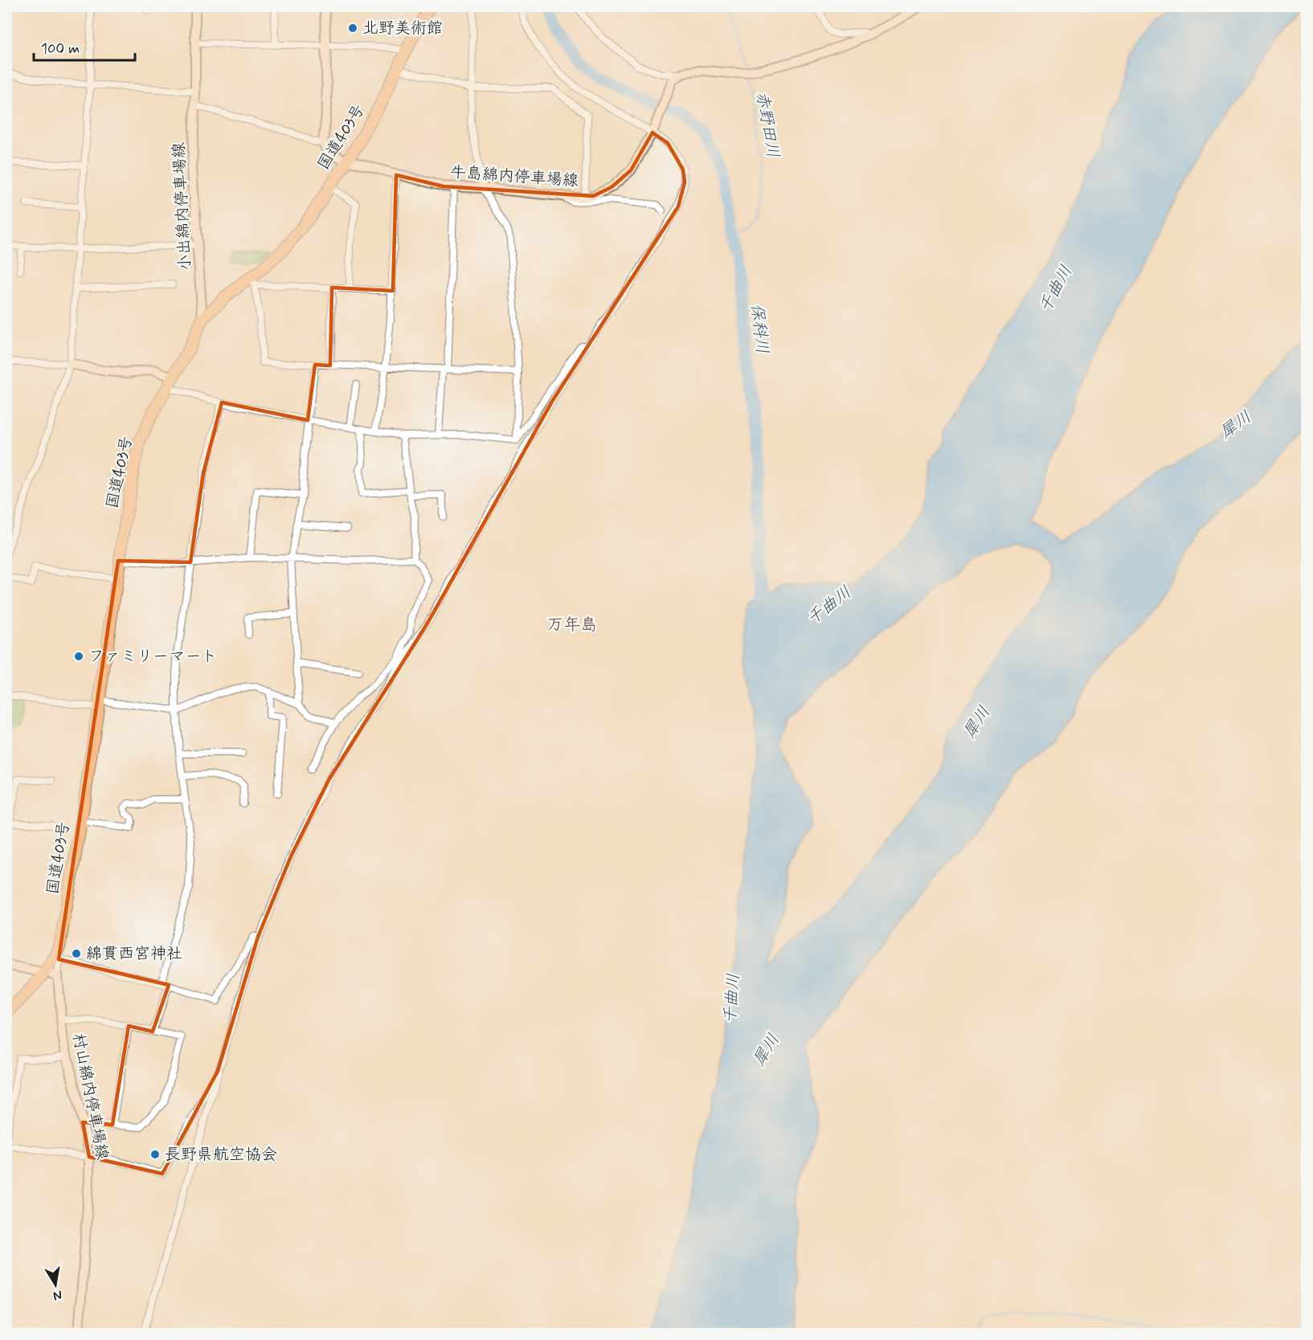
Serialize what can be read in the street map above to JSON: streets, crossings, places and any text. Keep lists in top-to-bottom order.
{
  "streets": {
    "highway": ["国道403号"],
    "main road": ["牛島綿内停車場線", "小出綿内停車場線", "村山綿内停車場線"]
  },
  "crossings": [
    ["国道403号", "牛島綿内停車場線"],
    ["国道403号", "小出綿内停車場線"]
  ],
  "districts": ["万年島"],
  "water": [
    "赤野田川",
    "千曲川",
    "保科川",
    "犀川"
  ],
  "places": [
    "北野美術館",
    "ファミリーマート",
    "綿貫西宮神社",
    "長野県航空協会"
  ],
  "scale_bar": "100 m",
  "north": "bottom"
}
